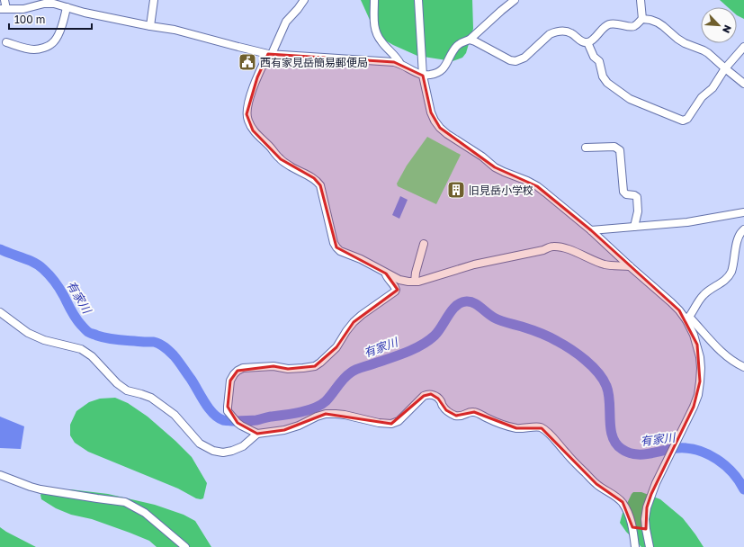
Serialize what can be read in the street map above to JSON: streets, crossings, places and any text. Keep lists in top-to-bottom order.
{
  "water": ["有家川"],
  "places": {
    "public building": ["西有家見岳簡易郵便局"],
    "building": ["旧見岳小学校"]
  },
  "scale_bar": "100 m",
  "north": "bottom right"
}
